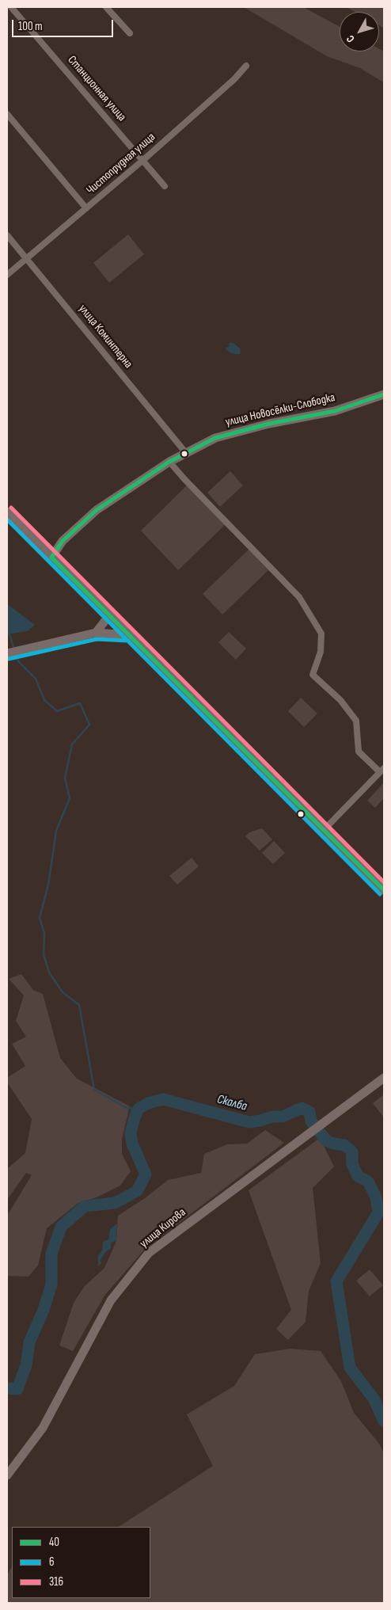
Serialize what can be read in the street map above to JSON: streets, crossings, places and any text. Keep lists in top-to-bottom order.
{
  "streets": {
    "main road": ["улица Новосёлки-Слободка", "улица Кирова"],
    "street": ["Станционная улица", "Чистопрудная улица", "улица Коминтерна"]
  },
  "crossings": [
    ["Станционная улица", "Чистопрудная улица"],
    ["Чистопрудная улица", "улица Коминтерна"],
    ["улица Коминтерна", "улица Новосёлки-Слободка"]
  ],
  "water": ["Скалба"],
  "lines": ["transit line 40", "transit line 316", "transit line 6"],
  "legend": ["40", "6", "316"],
  "scale_bar": "100 m",
  "north": "bottom left"
}
